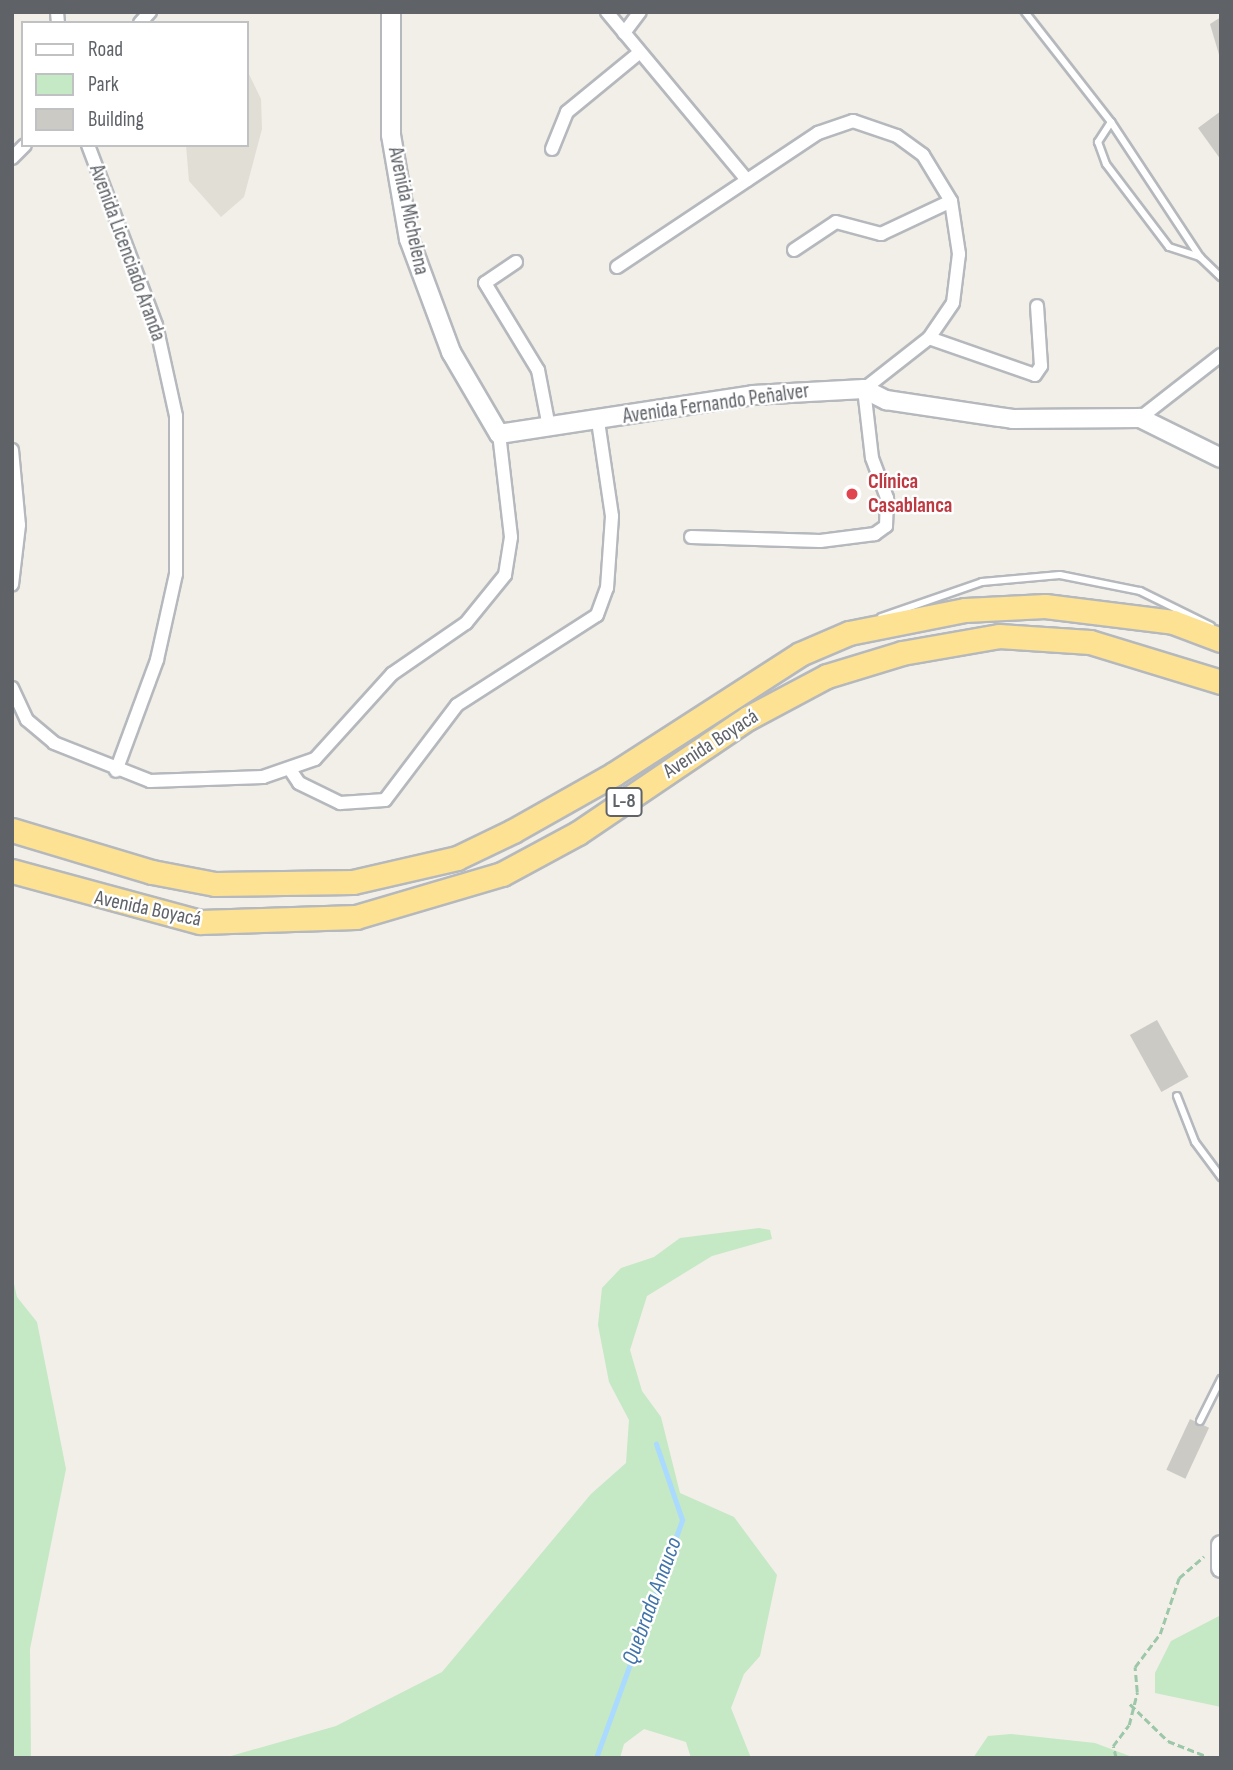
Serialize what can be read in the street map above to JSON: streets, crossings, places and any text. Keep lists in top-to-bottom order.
{
  "streets": {
    "highway": ["Avenida Boyacá", "L-8"],
    "main road": ["Avenida Michelena", "Avenida Fernando Peñalver"],
    "street": ["Avenida Licenciado Aranda"]
  },
  "crossings": [
    ["Avenida Michelena", "Avenida Fernando Peñalver"]
  ],
  "water": ["Quebrada Anauco"],
  "places": ["Clínica Casablanca"],
  "legend": ["Road", "Park", "Building"]
}
